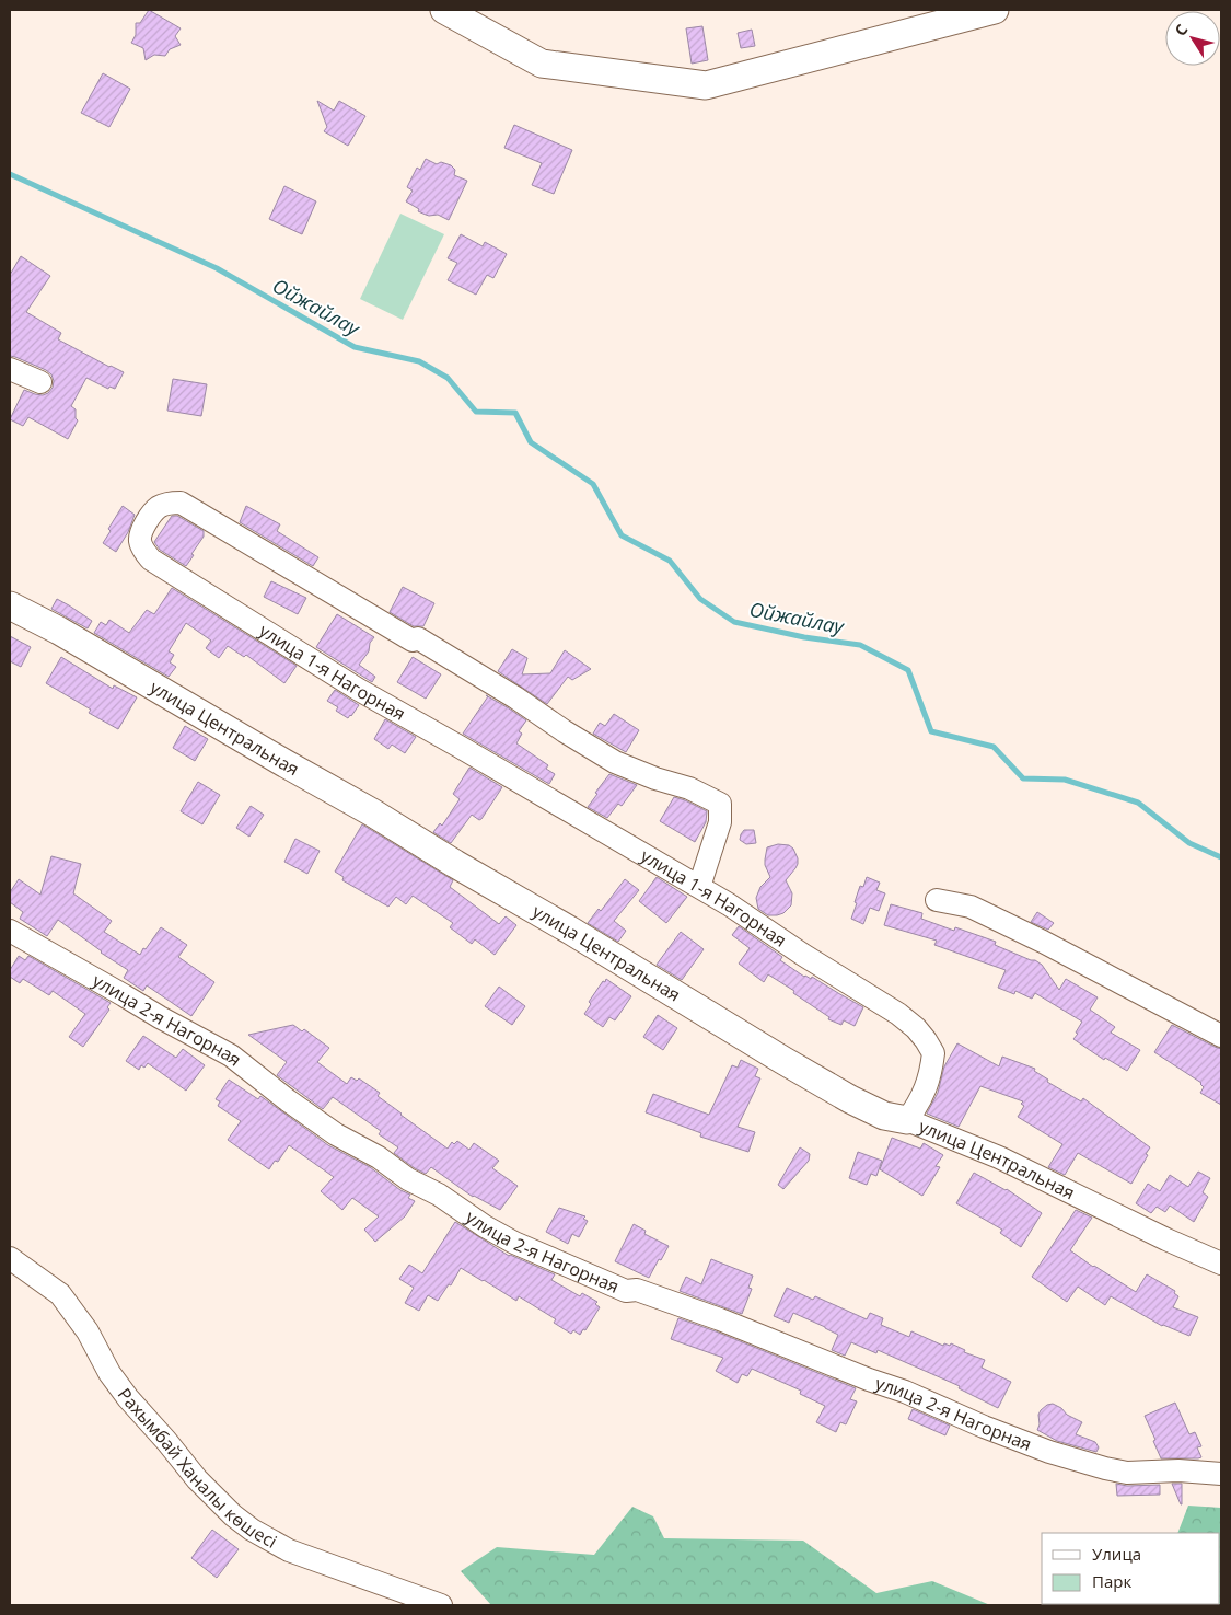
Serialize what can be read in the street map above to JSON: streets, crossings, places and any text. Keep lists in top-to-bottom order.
{
  "streets": {
    "street": [
      "улица 1-я Нагорная",
      "улица Центральная",
      "улица 2-я Нагорная",
      "Рахымбай Ханалы көшесі"
    ]
  },
  "crossings": [
    ["улица 1-я Нагорная", "улица Центральная"]
  ],
  "water": ["Ойжайлау"],
  "legend": ["Улица", "Парк"],
  "north": "top left"
}
